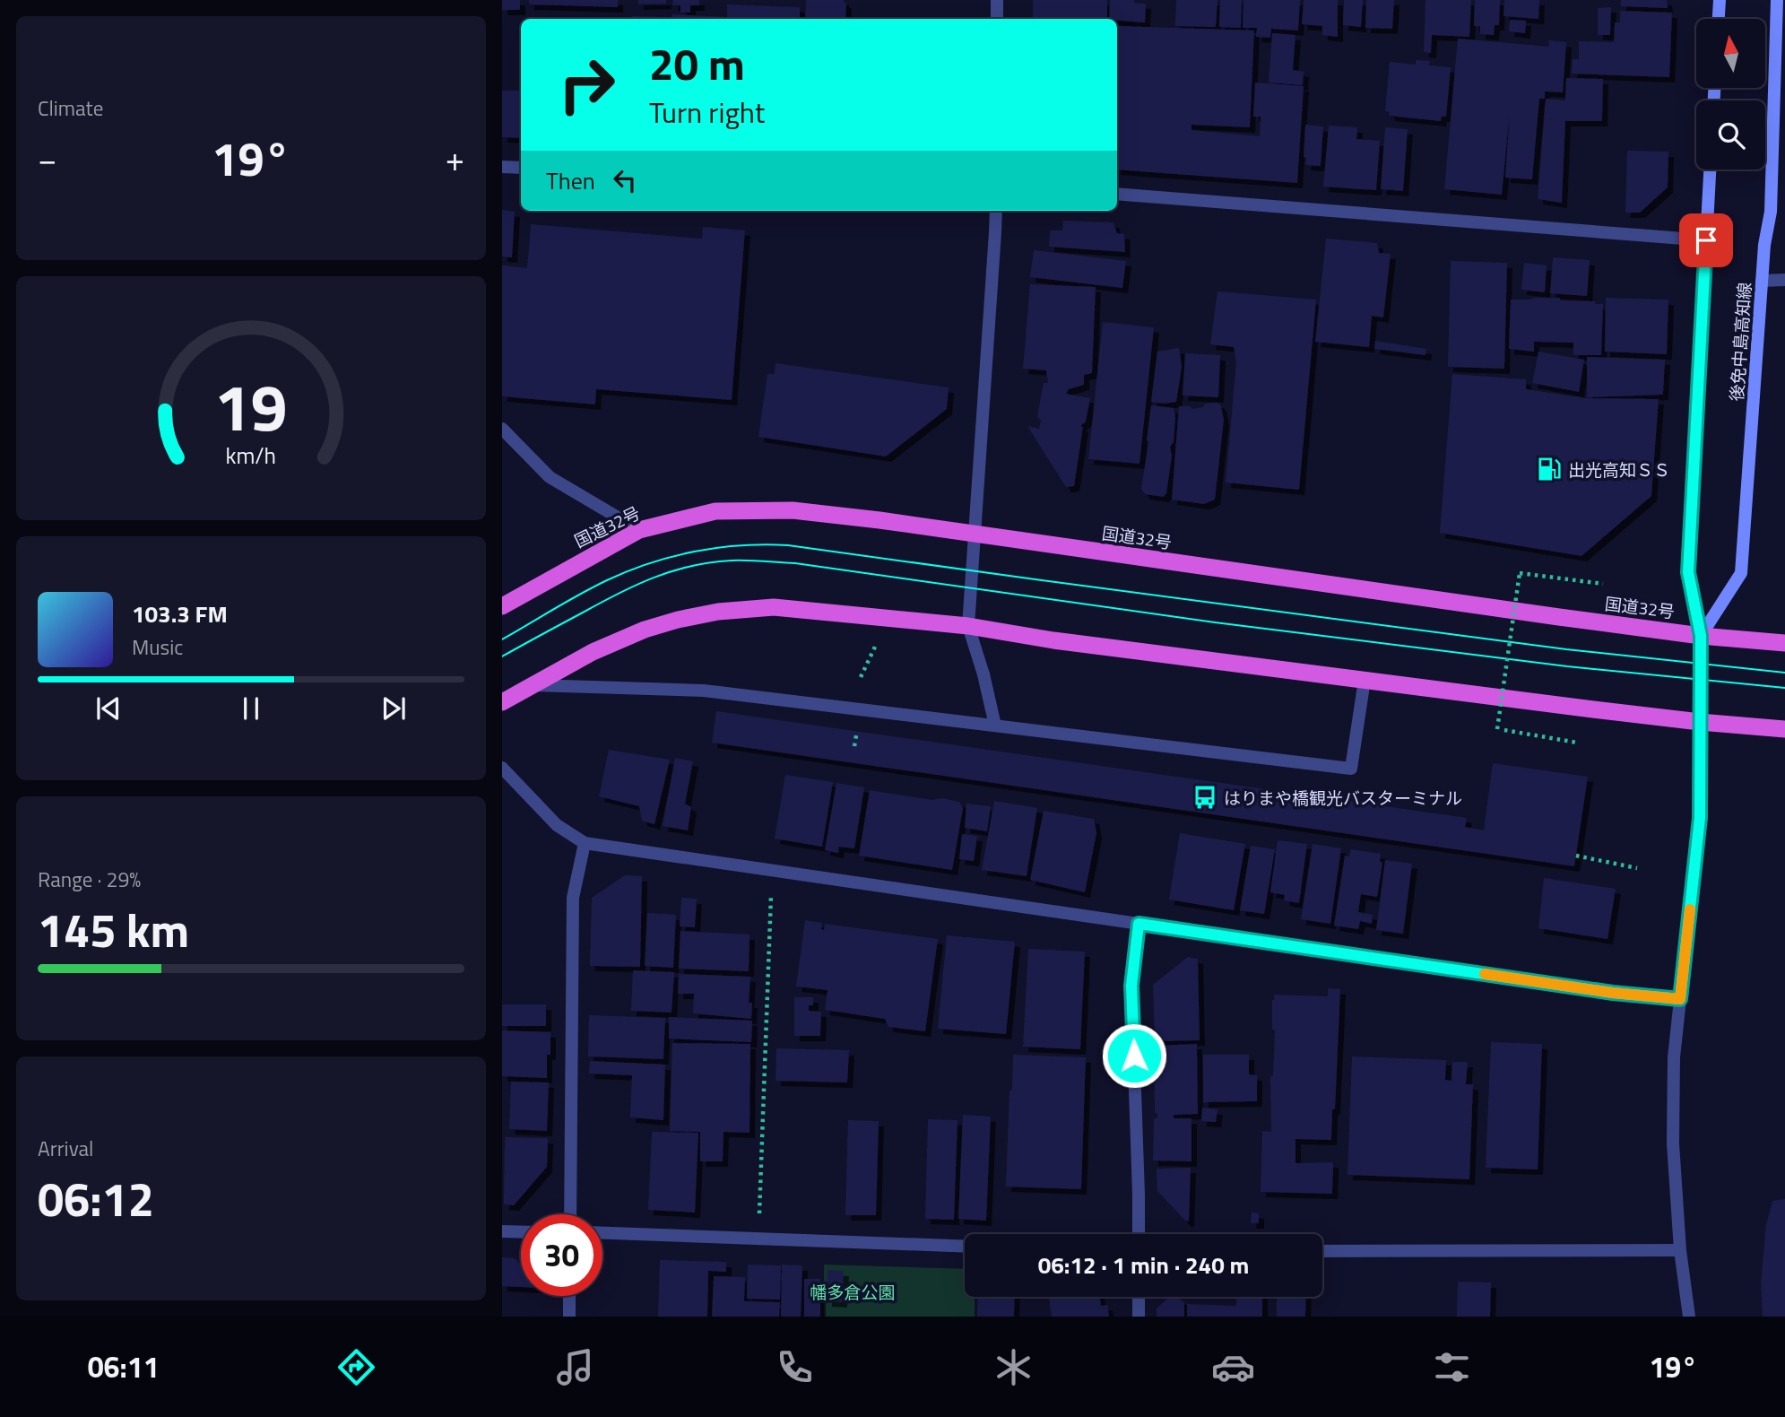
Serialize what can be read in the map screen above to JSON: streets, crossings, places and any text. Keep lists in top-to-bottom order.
{
  "streets": {
    "highway": ["国道32号"],
    "main road": ["後免中島高知線"]
  },
  "crossings": [
    ["後免中島高知線", "国道32号"]
  ],
  "parks": ["幡多倉公園"],
  "places": {
    "fuel station": ["出光高知ＳＳ"],
    "bus stop": ["はりまや橋観光バスターミナル"]
  },
  "north": "top",
  "page": {
    "tile": [
      "Climate",
      ["Range · 29%", "145 km"],
      ["Arrival", "06:12"]
    ],
    "turn": ["20 m", "Turn right"],
    "heat": ["−", "19°", "+"],
    "then": "Then",
    "song": ["103.3 FM", "Music"],
    "limit": "30",
    "trip": "06:12 · 1 min · 240 m",
    "tabs": ["06:11", "19°"],
    "gauge": ["19", "km/h"]
  }
}
